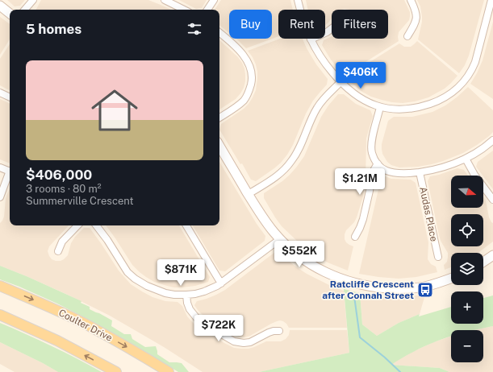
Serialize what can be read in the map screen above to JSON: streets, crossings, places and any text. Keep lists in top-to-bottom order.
{
  "streets": {
    "main road": ["Coulter Drive"],
    "street": ["Audas Place"]
  },
  "places": {
    "bus stop": ["Ratcliffe Crescent after Connah Street"]
  },
  "north": "right",
  "page": {
    "chip": ["Buy", "Rent", "Filters"],
    "heading": "5 homes",
    "list": [
      {
        "name": "$406,000",
        "note": "3 rooms · 80 m² · Summerville Crescent"
      }
    ],
    "price": [
      "$406K",
      "$1.21M",
      "$552K",
      "$871K",
      "$722K"
    ],
    "map_buttons": ["+", "−"]
  }
}
